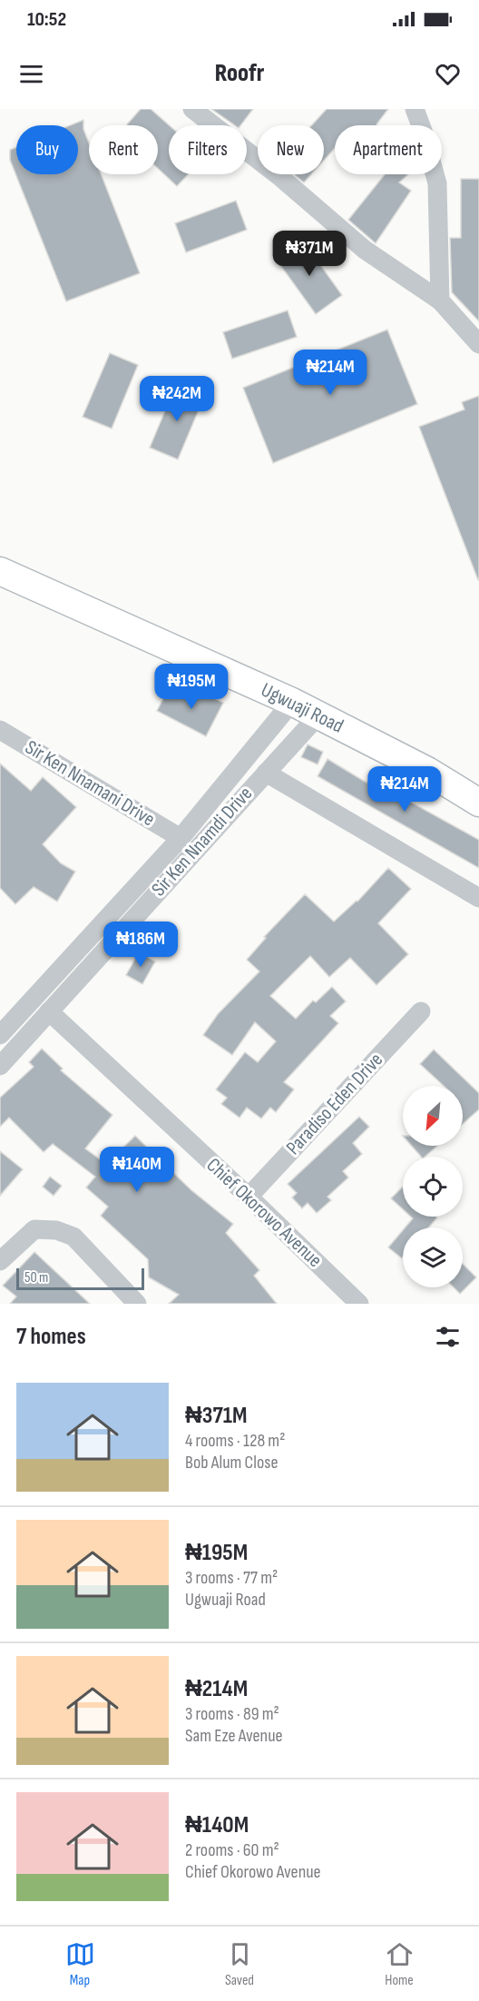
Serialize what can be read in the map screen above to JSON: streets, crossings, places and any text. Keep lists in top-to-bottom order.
{
  "streets": {
    "main road": ["Ugwuaji Road"],
    "street": [
      "Sir Ken Nnamani Drive",
      "Sir Ken Nnamdi Drive",
      "Paradiso Eden Drive",
      "Chief Okorowo Avenue"
    ]
  },
  "crossings": [
    ["Ugwuaji Road", "Sir Ken Nnamdi Drive"],
    ["Sir Ken Nnamani Drive", "Sir Ken Nnamdi Drive"],
    ["Sir Ken Nnamdi Drive", "Chief Okorowo Avenue"],
    ["Paradiso Eden Drive", "Chief Okorowo Avenue"]
  ],
  "scale_bar": "50 m",
  "north": "bottom left",
  "page": {
    "status": "10:52",
    "header": "Roofr",
    "chip": [
      "Buy",
      "Rent",
      "Filters",
      "New",
      "Apartment"
    ],
    "price": [
      "₦371M",
      "₦214M",
      "₦242M",
      "₦195M",
      "₦214M",
      "₦186M",
      "₦140M"
    ],
    "scale": "50 m",
    "heading": "7 homes",
    "list": [
      {
        "name": "₦371M",
        "note": "4 rooms · 128 m² · Bob Alum Close"
      },
      {
        "name": "₦195M",
        "note": "3 rooms · 77 m² · Ugwuaji Road"
      },
      {
        "name": "₦214M",
        "note": "3 rooms · 89 m² · Sam Eze Avenue"
      },
      {
        "name": "₦140M",
        "note": "2 rooms · 60 m² · Chief Okorowo Avenue"
      }
    ],
    "tabs": ["Map", "Saved", "Home"]
  }
}
